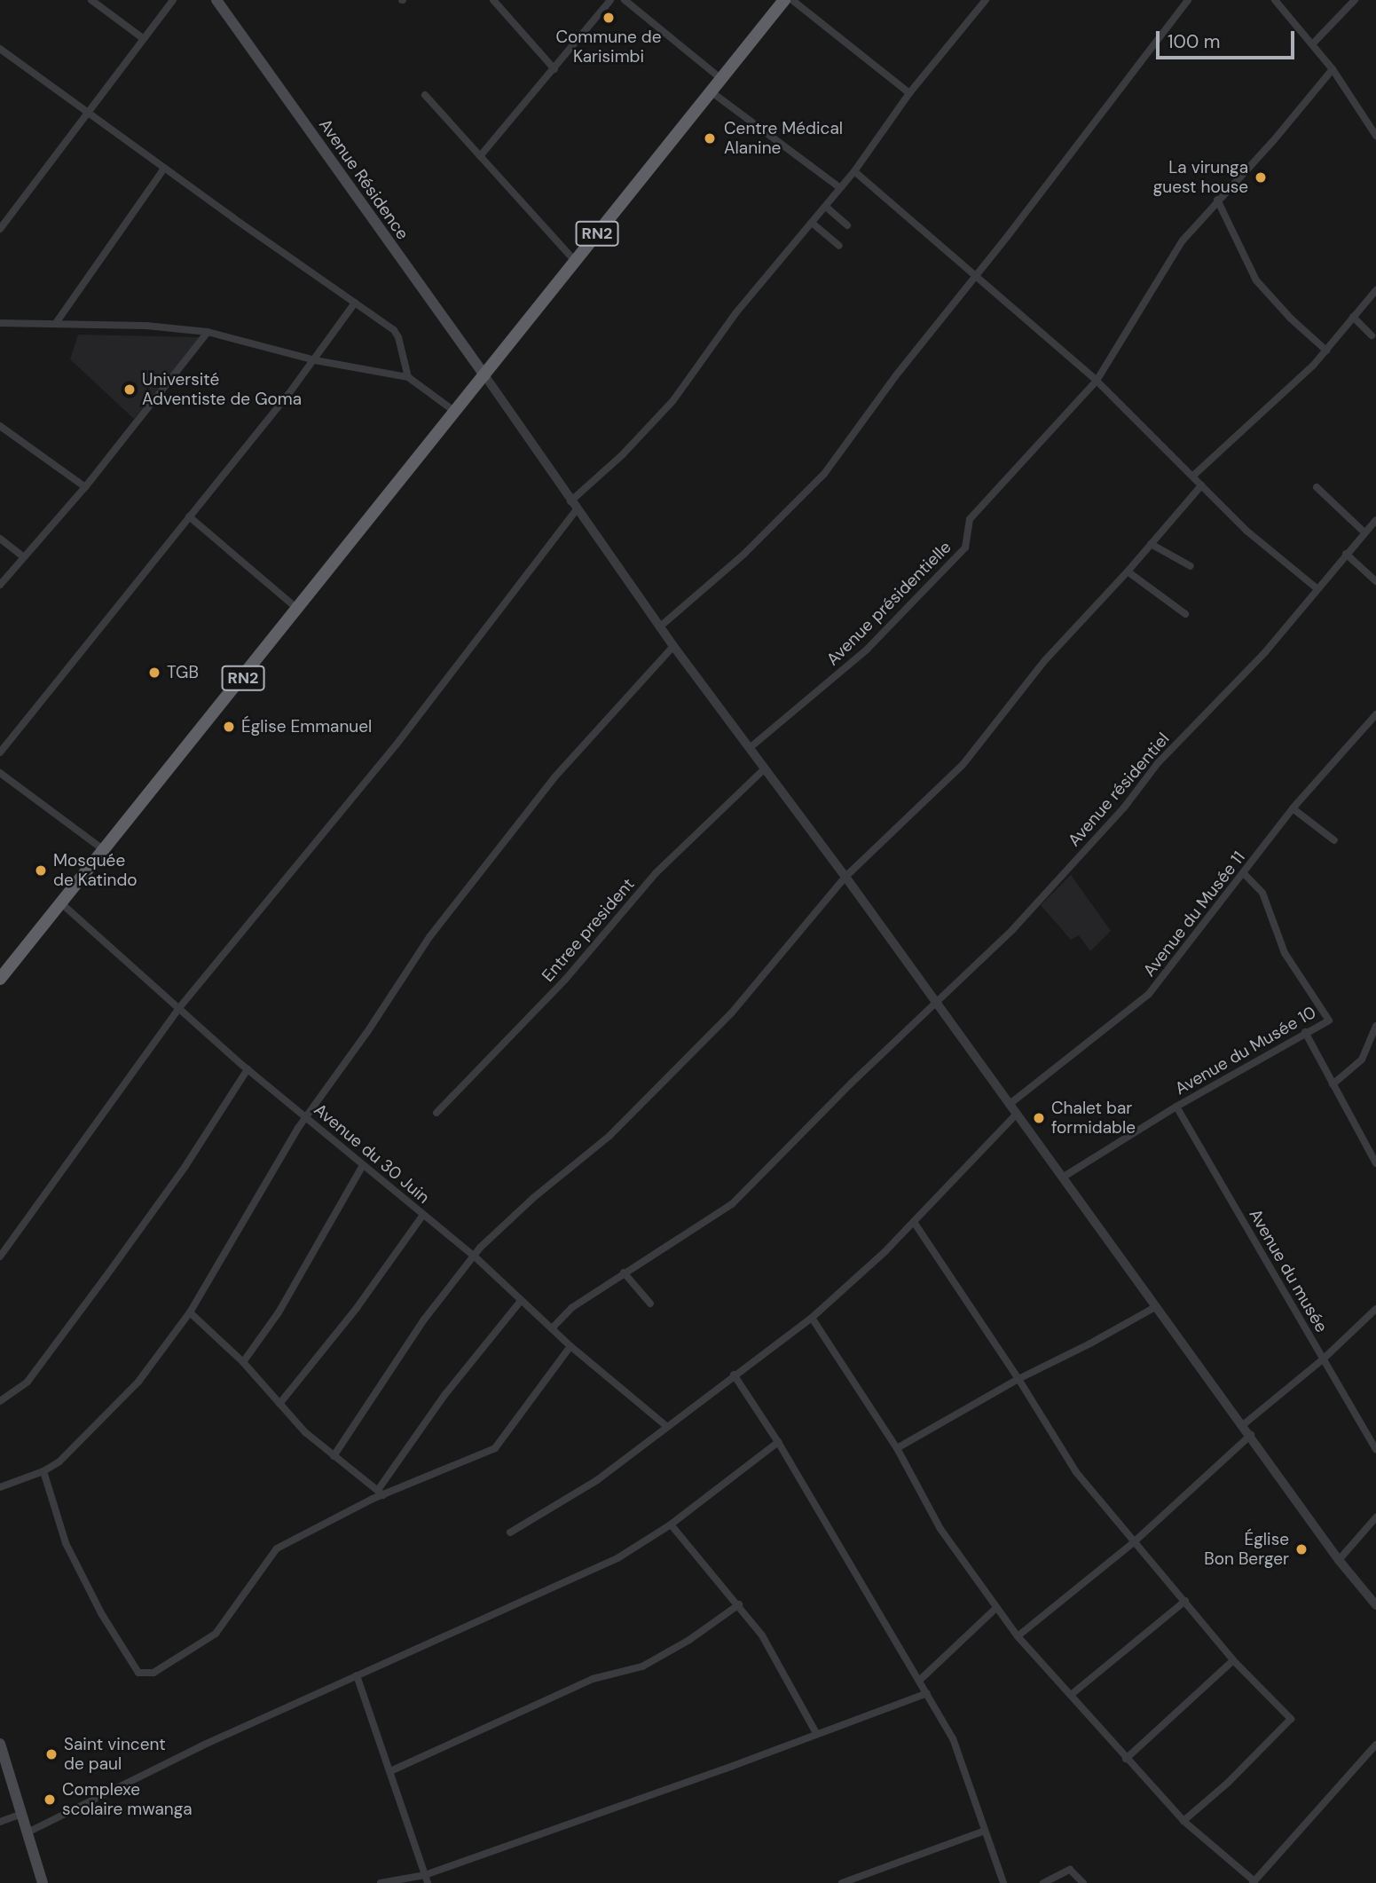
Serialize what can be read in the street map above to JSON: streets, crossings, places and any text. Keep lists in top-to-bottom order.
{
  "streets": {
    "highway": ["RN2"],
    "main road": ["Avenue Résidence"],
    "street": [
      "Avenue présidentielle",
      "Avenue résidentiel",
      "Avenue du Musée 11",
      "Entree president",
      "Avenue du Musée 10",
      "Avenue du 30 Juin",
      "Avenue du musée"
    ]
  },
  "crossings": [
    ["Avenue Résidence", "RN2"],
    ["RN2", "Avenue du 30 Juin"],
    ["Avenue résidentiel", "Avenue du 30 Juin"],
    ["Avenue du Musée 11", "Avenue du Musée 10"],
    ["Avenue du Musée 10", "Avenue du musée"]
  ],
  "places": [
    "Commune de Karisimbi",
    "Centre Médical Alanine",
    "La virunga guest house",
    "Université Adventiste de Goma",
    "TGB",
    "Église Emmanuel",
    "Mosquée de Katindo",
    "Chalet bar formidable",
    "Église Bon Berger",
    "Saint vincent de paul",
    "Complexe scolaire mwanga"
  ],
  "scale_bar": "100 m"
}
